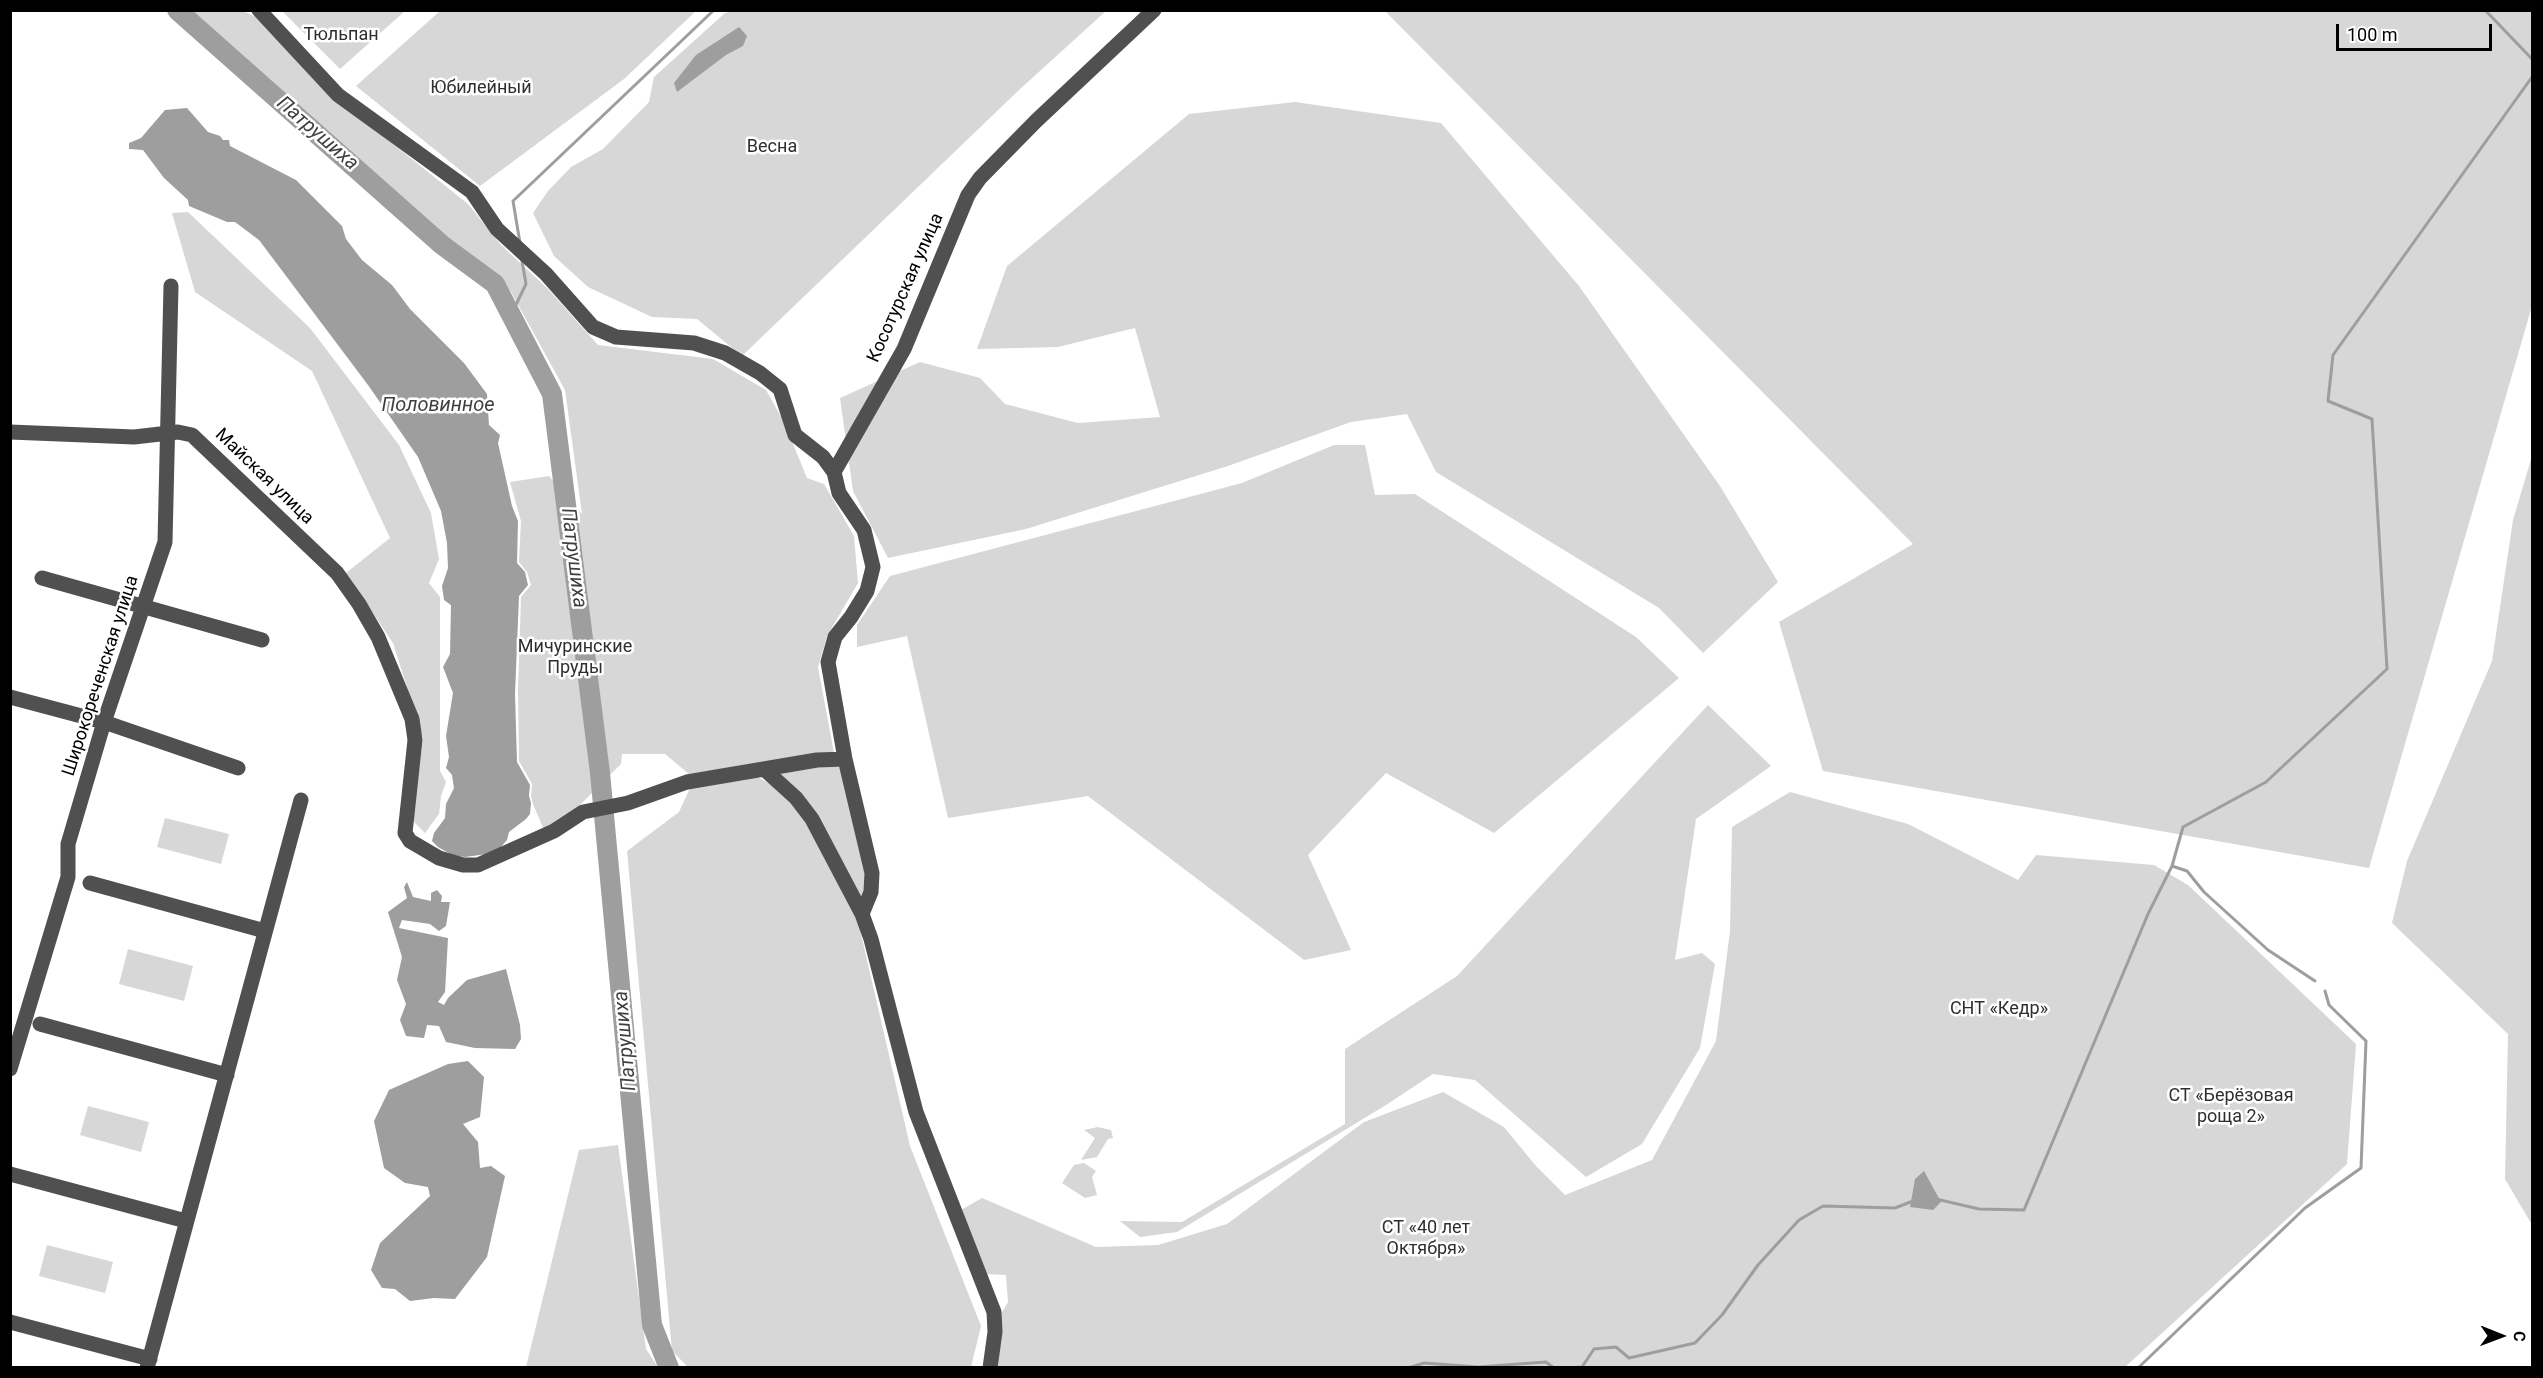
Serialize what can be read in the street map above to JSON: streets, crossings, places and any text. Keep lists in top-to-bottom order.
{
  "streets": {
    "street": ["Косотурская улица", "Майская улица", "Широкореченская улица"]
  },
  "crossings": [
    ["Майская улица", "Широкореченская улица"]
  ],
  "water": ["Патрушиха", "Половинное"],
  "parks": [
    "Тюльпан",
    "Юбилейный",
    "Весна",
    "Мичуринские Пруды",
    "СНТ «Кедр»",
    "СТ «Берёзовая роща 2»",
    "СТ «40 лет Октября»"
  ],
  "scale_bar": "100 m",
  "north": "right"
}
